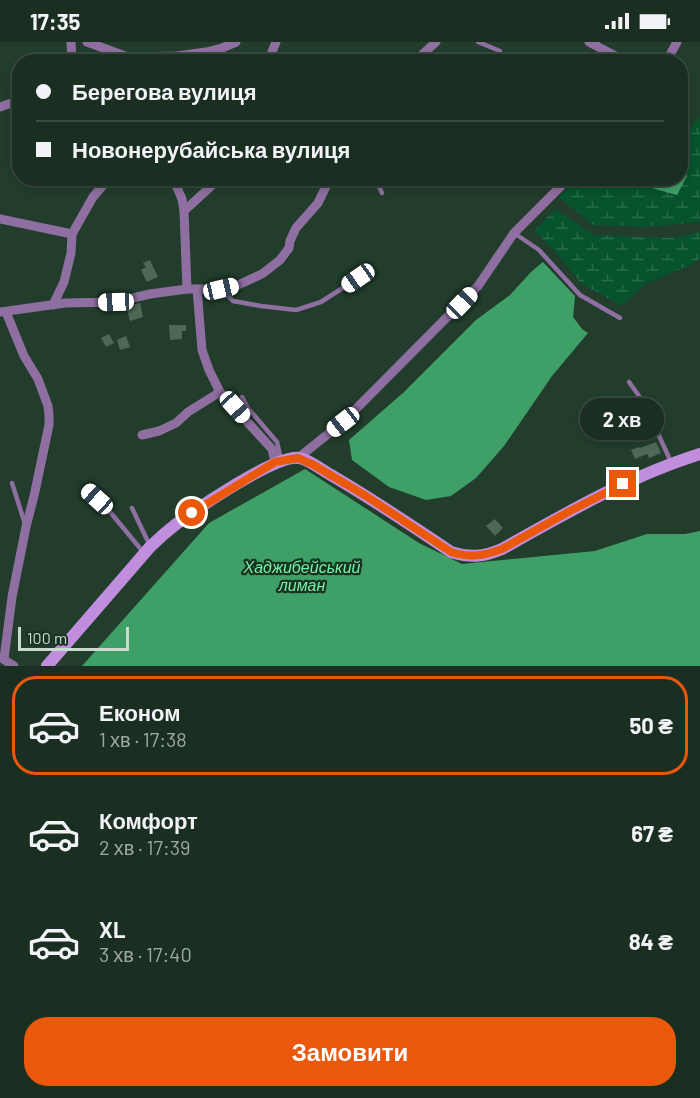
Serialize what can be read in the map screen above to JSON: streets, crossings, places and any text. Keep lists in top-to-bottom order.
{
  "water": ["Хаджибейський лиман"],
  "scale_bar": "100 m",
  "page": {
    "status": "17:35",
    "banner": ["Берегова вулиця", "Новонерубайська вулиця"],
    "bubble": "2 хв",
    "scale": "100 m",
    "list": [
      {
        "name": "Економ",
        "note": "1 хв · 17:38",
        "value": "50 ₴"
      },
      {
        "name": "Комфорт",
        "note": "2 хв · 17:39",
        "value": "67 ₴"
      },
      {
        "name": "XL",
        "note": "3 хв · 17:40",
        "value": "84 ₴"
      }
    ],
    "buttons": "Замовити"
  }
}
